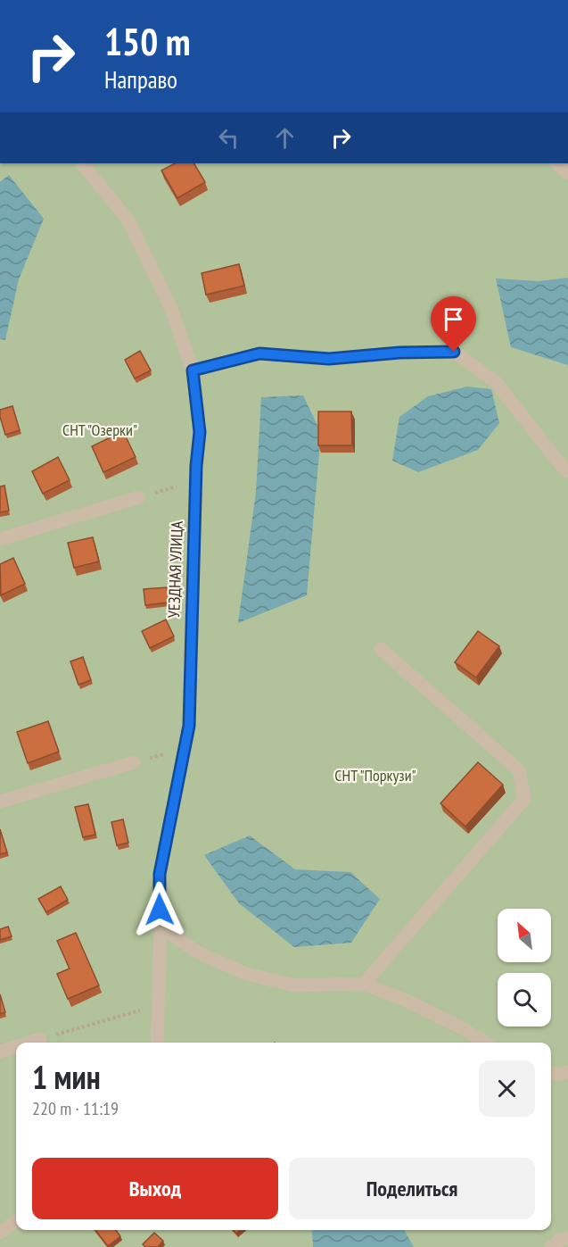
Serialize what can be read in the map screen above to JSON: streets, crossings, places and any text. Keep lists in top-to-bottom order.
{
  "streets": {
    "street": ["УЕЗДНАЯ УЛИЦА"]
  },
  "parks": ["СНТ \"Озерки\"", "СНТ \"Поркузи\""],
  "north": "top left",
  "page": {
    "turn": ["150 m", "Направо"],
    "heading": ["1 мин", "220 m · 11:19"],
    "buttons": ["Выход", "Поделиться"]
  }
}
